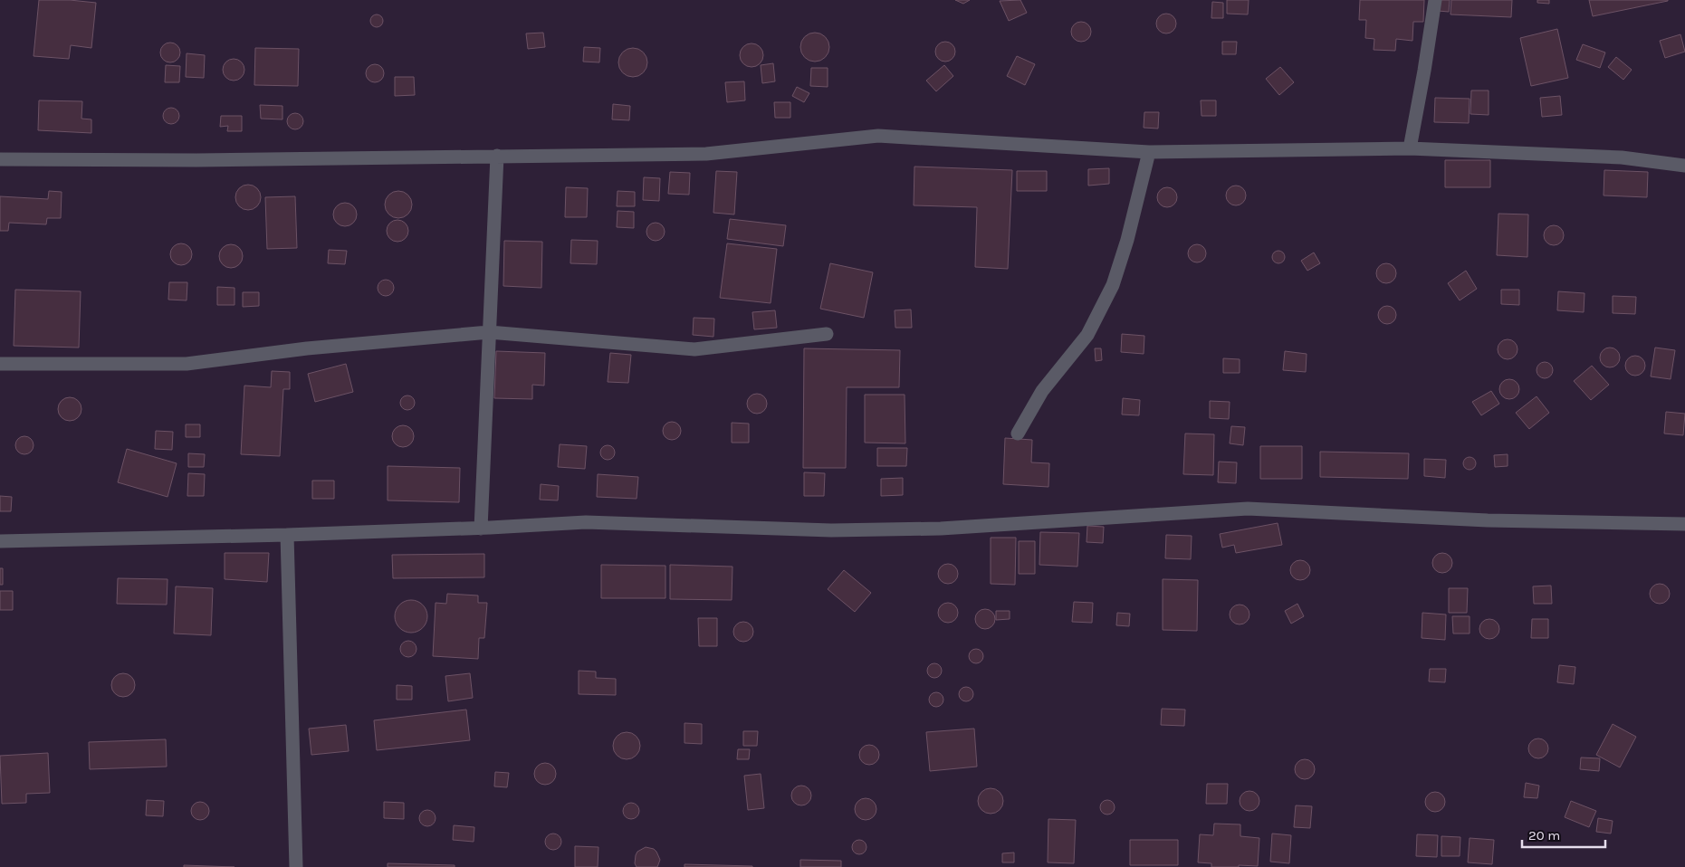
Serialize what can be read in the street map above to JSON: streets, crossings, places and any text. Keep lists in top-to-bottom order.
{
  "scale_bar": "20 m"
}
